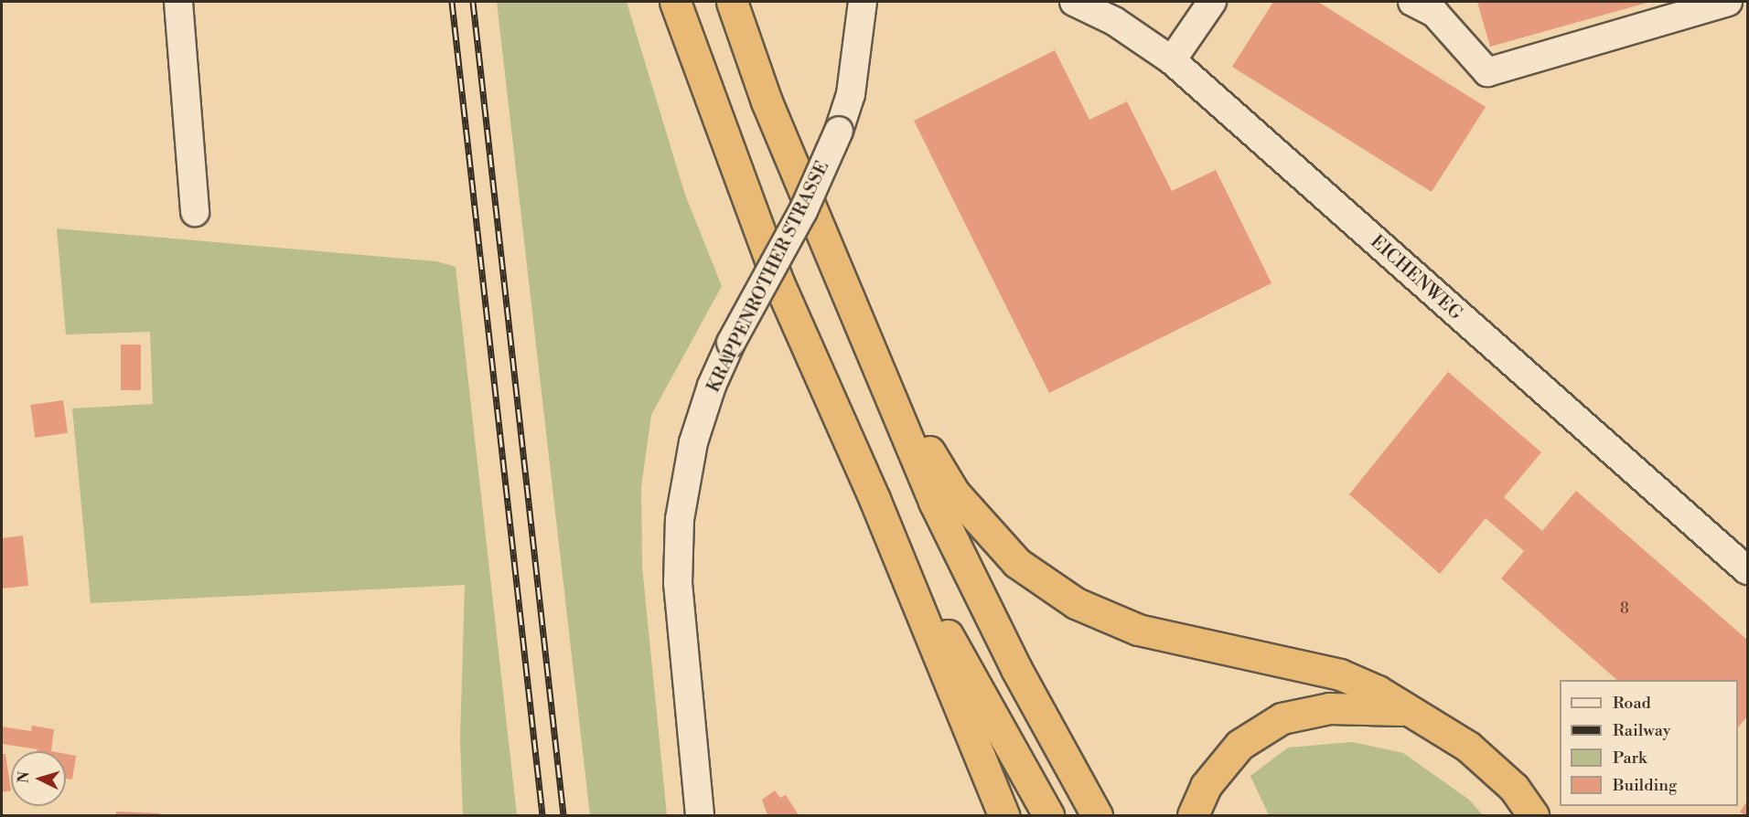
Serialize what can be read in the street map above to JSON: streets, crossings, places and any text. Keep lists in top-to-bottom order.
{
  "streets": {
    "street": ["KRAPPENROTHER STRASSE", "EICHENWEG"]
  },
  "house_numbers": ["8"],
  "legend": [
    "Road",
    "Railway",
    "Park",
    "Building"
  ],
  "north": "left"
}
